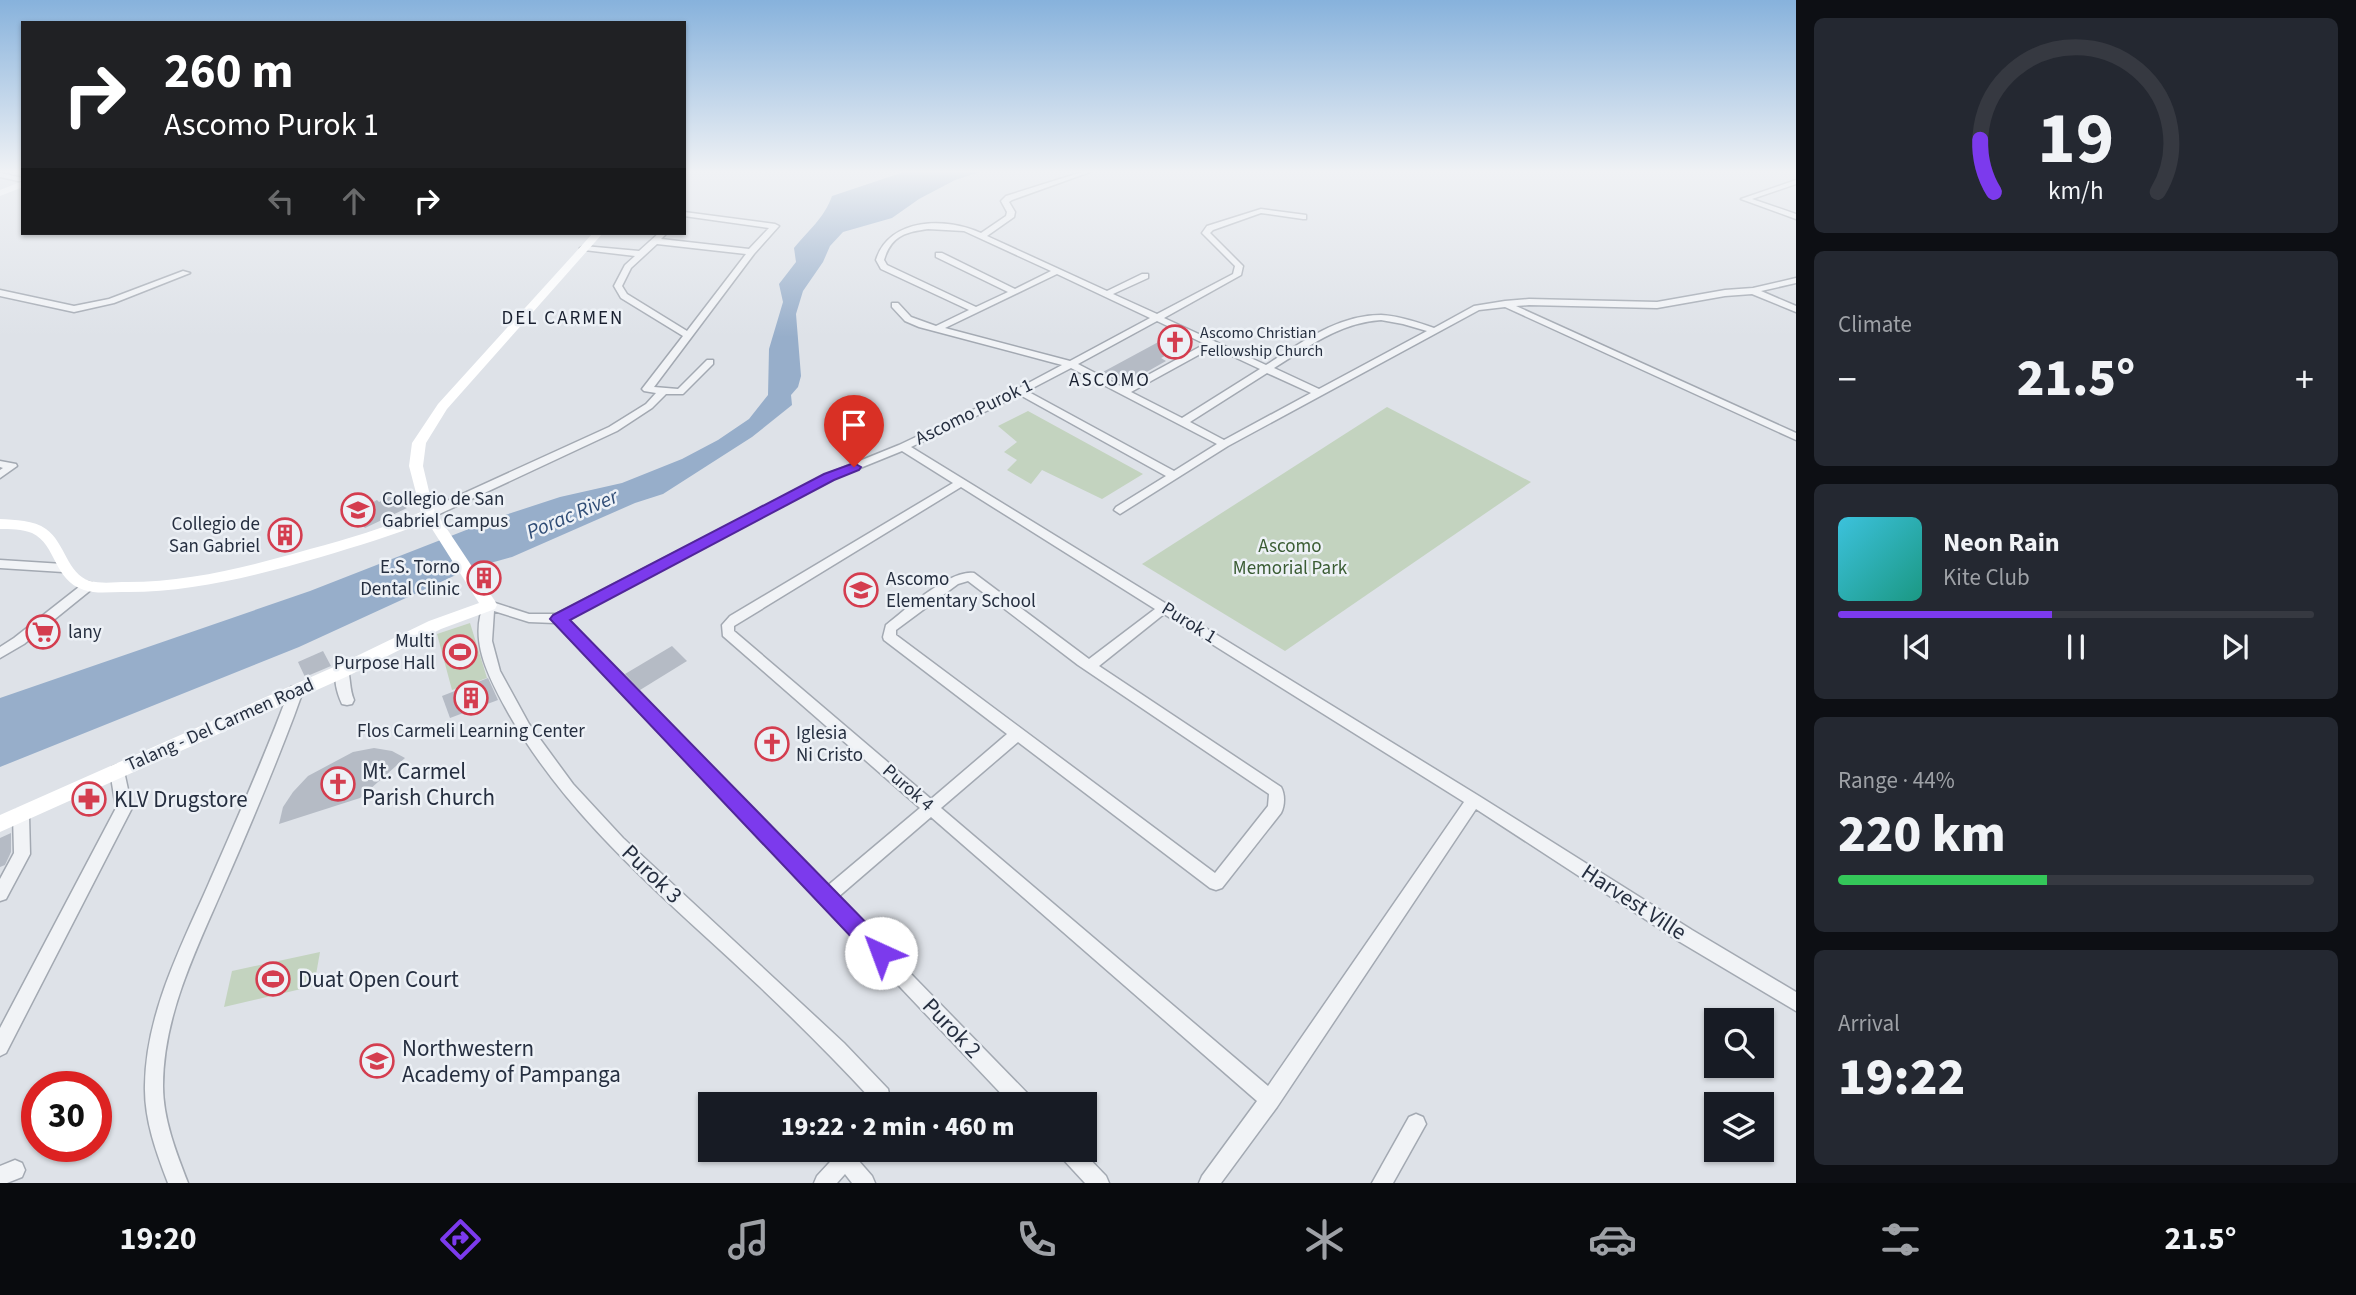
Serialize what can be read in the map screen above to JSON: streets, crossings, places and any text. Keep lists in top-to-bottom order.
{
  "streets": {
    "street": [
      "Ascomo Purok 1",
      "Purok 1",
      "Talang - Del Carmen Road",
      "Purok 4",
      "Purok 3",
      "Harvest Ville",
      "Purok 2"
    ]
  },
  "crossings": [
    ["Ascomo Purok 1", "Purok 1"],
    ["Ascomo Purok 1", "Purok 2"],
    ["Purok 1", "Purok 4"],
    ["Purok 1", "Harvest Ville"],
    ["Talang - Del Carmen Road", "Purok 3"]
  ],
  "districts": ["DEL CARMEN", "ASCOMO"],
  "water": ["Porac River"],
  "parks": ["Ascomo Memorial Park"],
  "places": {
    "church": ["Ascomo Christian Fellowship Church", "Iglesia Ni Cristo", "Mt. Carmel Parish Church"],
    "school or university": ["Collegio de San Gabriel Campus", "Ascomo Elementary School", "Northwestern Academy of Pampanga"],
    "building": ["Collegio de San Gabriel", "E.S. Torno Dental Clinic", "Flos Carmeli Learning Center"],
    "supermarket": ["lany"],
    "sports": ["Multi Purpose Hall", "Duat Open Court"],
    "pharmacy": ["KLV Drugstore"]
  },
  "page": {
    "turn": ["260 m", "Ascomo Purok 1"],
    "tile": [
      "Climate",
      ["Range · 44%", "220 km"],
      ["Arrival", "19:22"]
    ],
    "heat": ["−", "21.5°", "+"],
    "song": ["Neon Rain", "Kite Club"],
    "limit": "30",
    "trip": "19:22 · 2 min · 460 m",
    "tabs": ["19:20", "21.5°"],
    "gauge": ["19", "km/h"]
  }
}
